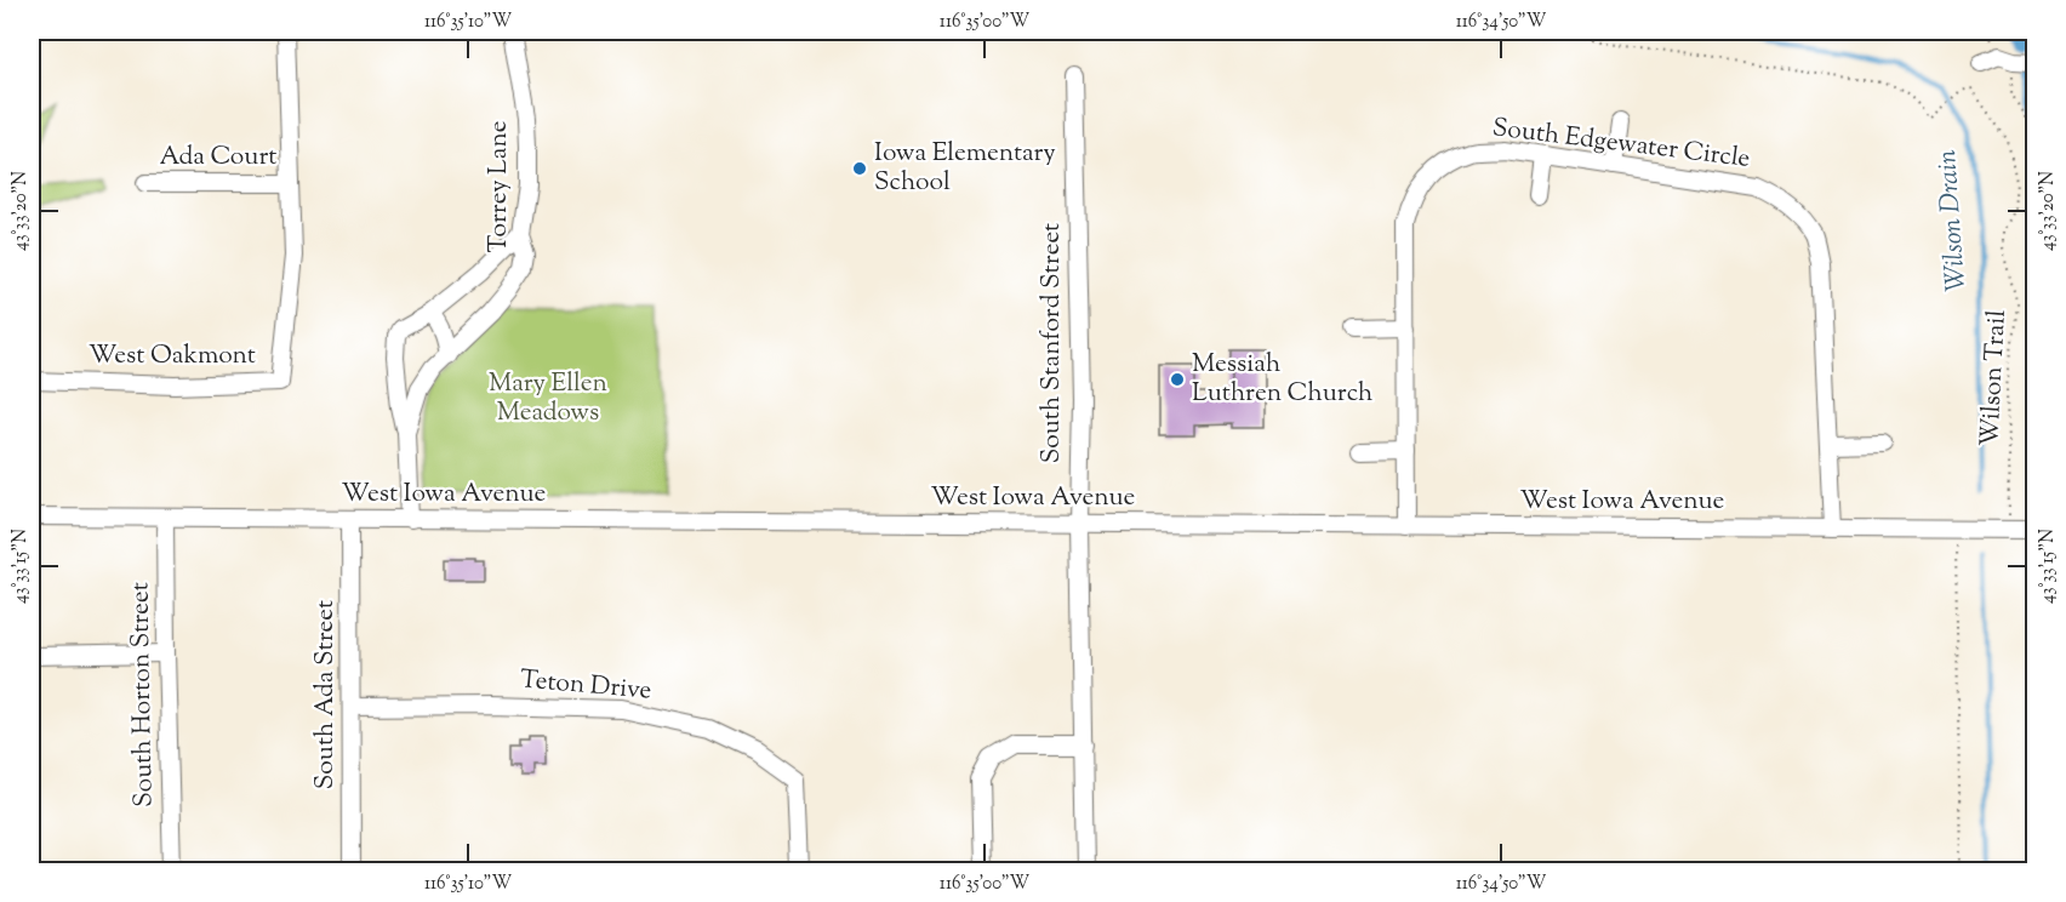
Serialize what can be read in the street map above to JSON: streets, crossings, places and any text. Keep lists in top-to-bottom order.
{
  "streets": {
    "street": [
      "South Edgewater Circle",
      "Ada Court",
      "Torrey Lane",
      "South Stanford Street",
      "West Oakmont",
      "West Iowa Avenue",
      "Teton Drive",
      "South Horton Street",
      "South Ada Street"
    ],
    "path": ["Wilson Trail"]
  },
  "crossings": [
    ["South Edgewater Circle", "West Iowa Avenue"],
    ["Ada Court", "West Oakmont"],
    ["Torrey Lane", "West Iowa Avenue"],
    ["South Stanford Street", "West Iowa Avenue"],
    ["Wilson Trail", "West Iowa Avenue"],
    ["West Iowa Avenue", "South Horton Street"],
    ["West Iowa Avenue", "South Ada Street"],
    ["Teton Drive", "South Ada Street"]
  ],
  "water": ["Wilson Drain"],
  "parks": ["Mary Ellen Meadows"],
  "places": ["Iowa Elementary School", "Messiah Luthren Church"],
  "coordinates": [
    "116°35'10\"W",
    "116°35'00\"W",
    "116°34'50\"W",
    "43°33'20\"N",
    "43°33'15\"N"
  ]
}
